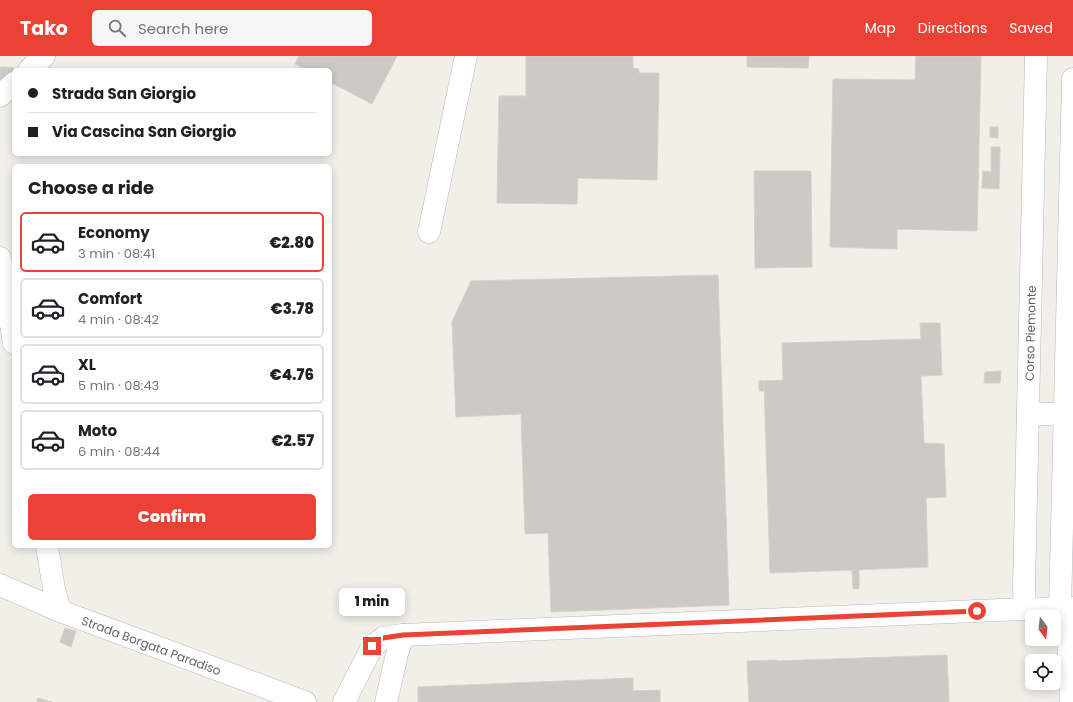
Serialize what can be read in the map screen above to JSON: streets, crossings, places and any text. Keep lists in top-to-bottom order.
{
  "streets": {
    "street": ["Corso Piemonte", "Strada Borgata Paradiso"]
  },
  "north": "bottom",
  "page": {
    "header": "Tako",
    "search": "Search here",
    "nav": ["Map", "Directions", "Saved"],
    "banner": ["Strada San Giorgio", "Via Cascina San Giorgio"],
    "heading": "Choose a ride",
    "list": [
      {
        "name": "Economy",
        "note": "3 min · 08:41",
        "value": "€2.80"
      },
      {
        "name": "Comfort",
        "note": "4 min · 08:42",
        "value": "€3.78"
      },
      {
        "name": "XL",
        "note": "5 min · 08:43",
        "value": "€4.76"
      },
      {
        "name": "Moto",
        "note": "6 min · 08:44",
        "value": "€2.57"
      }
    ],
    "buttons": "Confirm",
    "bubble": "1 min"
  }
}
